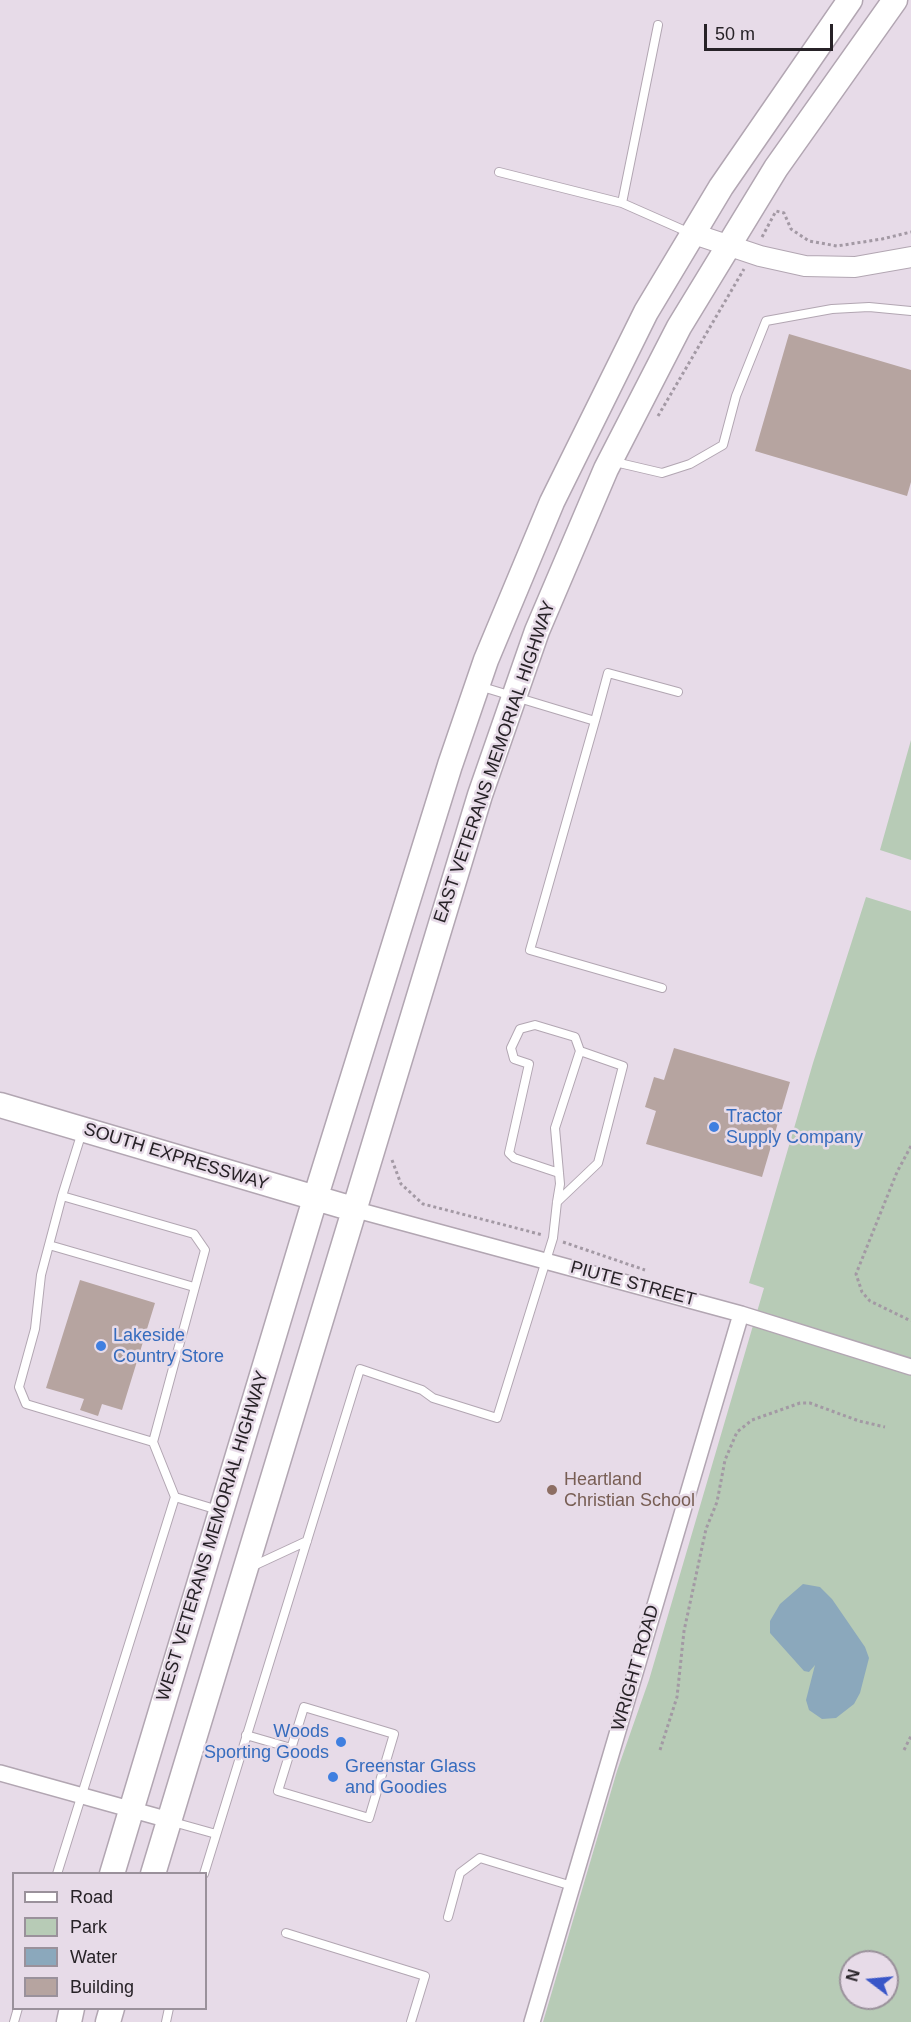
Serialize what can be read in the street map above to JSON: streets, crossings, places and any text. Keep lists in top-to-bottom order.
{
  "streets": {
    "main road": ["EAST VETERANS MEMORIAL HIGHWAY", "SOUTH EXPRESSWAY", "WEST VETERANS MEMORIAL HIGHWAY"],
    "street": ["PIUTE STREET", "WRIGHT ROAD"]
  },
  "crossings": [
    ["EAST VETERANS MEMORIAL HIGHWAY", "SOUTH EXPRESSWAY"],
    ["EAST VETERANS MEMORIAL HIGHWAY", "PIUTE STREET"],
    ["EAST VETERANS MEMORIAL HIGHWAY", "WEST VETERANS MEMORIAL HIGHWAY"],
    ["SOUTH EXPRESSWAY", "PIUTE STREET"],
    ["SOUTH EXPRESSWAY", "WEST VETERANS MEMORIAL HIGHWAY"],
    ["PIUTE STREET", "WRIGHT ROAD"]
  ],
  "places": [
    "Tractor Supply Company",
    "Lakeside Country Store",
    "Heartland Christian School",
    "Woods Sporting Goods",
    "Greenstar Glass and Goodies"
  ],
  "legend": [
    "Road",
    "Park",
    "Water",
    "Building"
  ],
  "scale_bar": "50 m",
  "north": "left"
}
